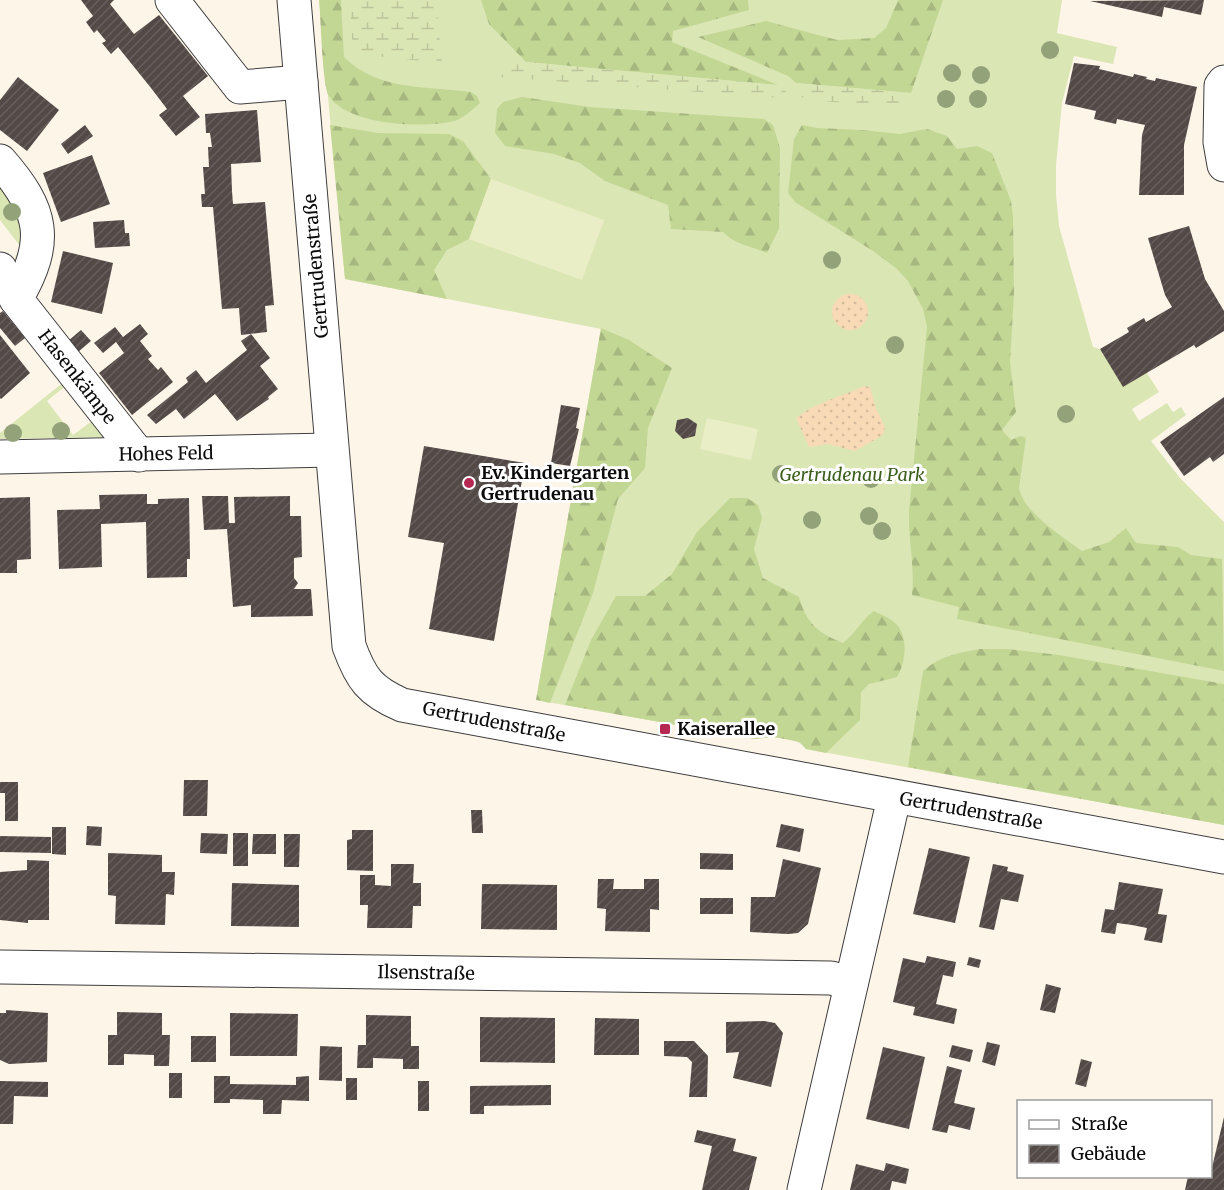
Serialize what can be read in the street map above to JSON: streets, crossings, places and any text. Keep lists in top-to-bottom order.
{
  "streets": {
    "street": [
      "Gertrudenstraße",
      "Hasenkämpe",
      "Hohes Feld",
      "Ilsenstraße"
    ]
  },
  "crossings": [
    ["Gertrudenstraße", "Hohes Feld"],
    ["Hasenkämpe", "Hohes Feld"]
  ],
  "parks": ["Gertrudenau Park"],
  "places": {
    "other": ["Ev. Kindergarten Gertrudenau"],
    "transit": ["Kaiserallee"]
  },
  "legend": ["Straße", "Gebäude"]
}
